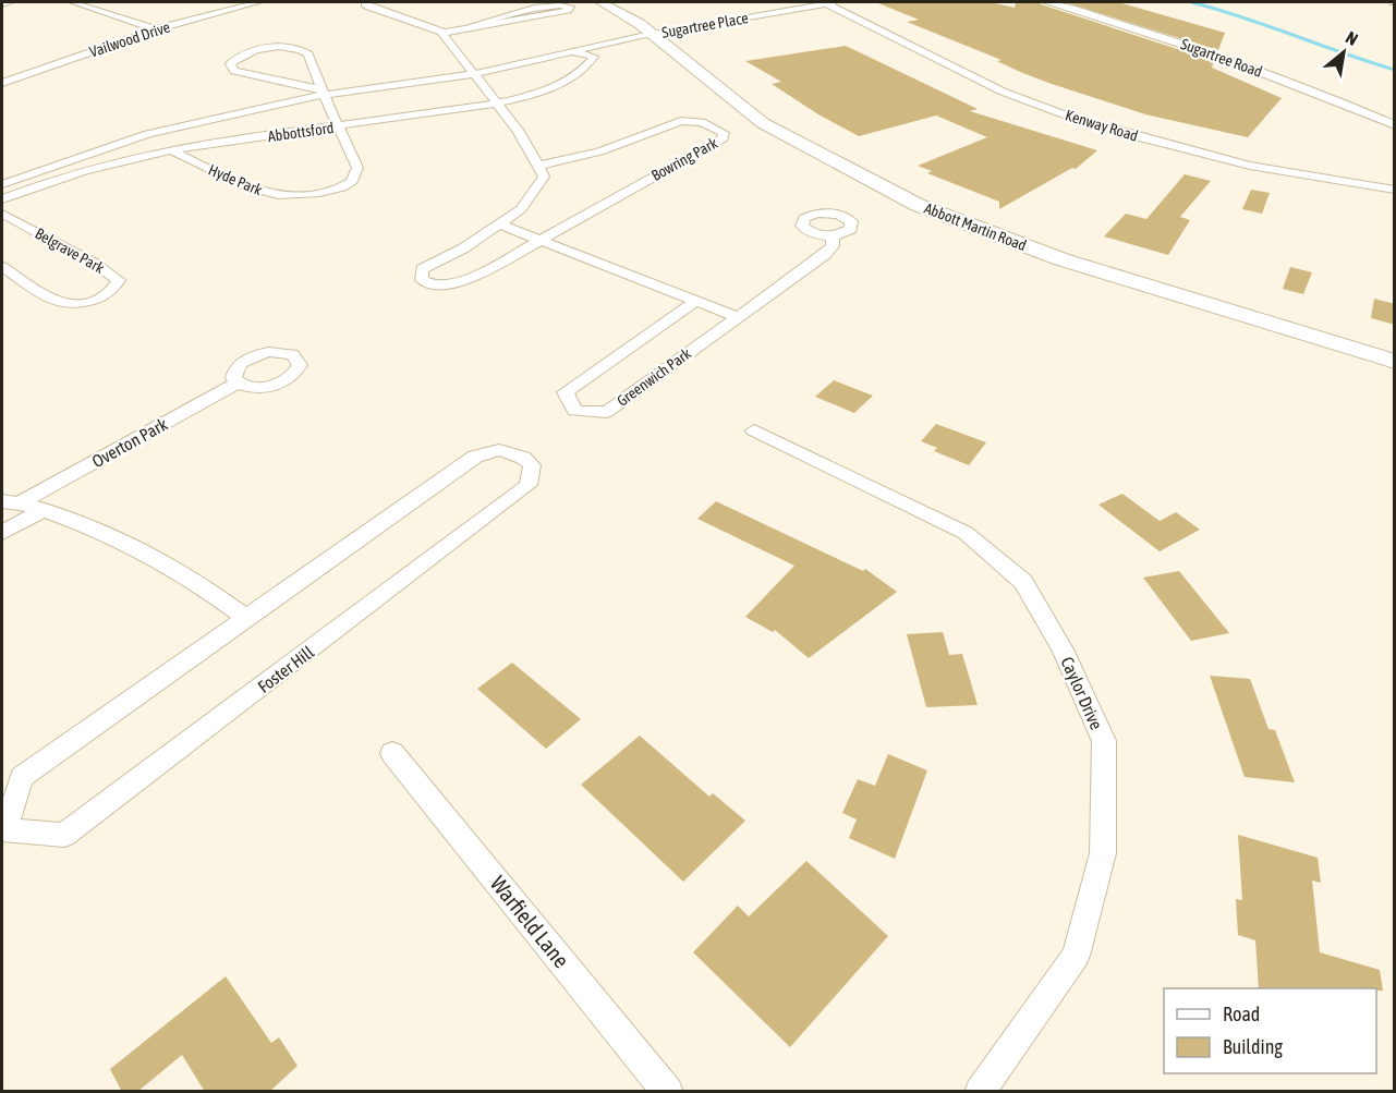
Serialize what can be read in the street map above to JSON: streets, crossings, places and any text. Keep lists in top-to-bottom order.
{
  "streets": {
    "main road": ["Abbott Martin Road"],
    "street": [
      "Sugartree Place",
      "Vailwood Drive",
      "Sugartree Road",
      "Kenway Road",
      "Abbottsford",
      "Bowring Park",
      "Hyde Park",
      "Belgrave Park",
      "Greenwich Park",
      "Overton Park",
      "Foster Hill",
      "Caylor Drive",
      "Warfield Lane"
    ]
  },
  "crossings": [
    ["Sugartree Place", "Kenway Road"],
    ["Sugartree Place", "Abbottsford"],
    ["Sugartree Place", "Abbott Martin Road"],
    ["Abbottsford", "Hyde Park"],
    ["Abbottsford", "Abbott Martin Road"]
  ],
  "legend": ["Road", "Building"],
  "north": "top right"
}
